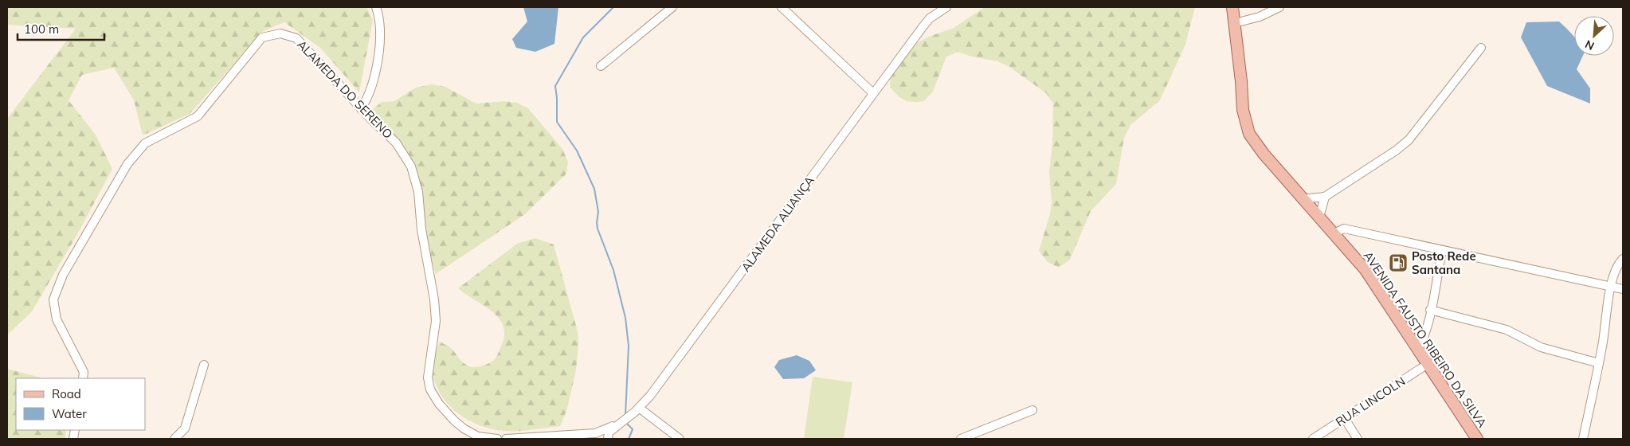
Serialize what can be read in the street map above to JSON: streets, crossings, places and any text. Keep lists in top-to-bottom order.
{
  "streets": {
    "main road": ["AVENIDA FAUSTO RIBEIRO DA SILVA"],
    "street": ["ALAMEDA DO SERENO", "ALAMEDA ALIANÇA", "RUA LINCOLN"]
  },
  "crossings": [
    ["AVENIDA FAUSTO RIBEIRO DA SILVA", "RUA LINCOLN"]
  ],
  "places": {
    "fuel station": ["Posto Rede Santana"]
  },
  "legend": ["Road", "Water"],
  "scale_bar": "100 m",
  "north": "bottom left"
}
